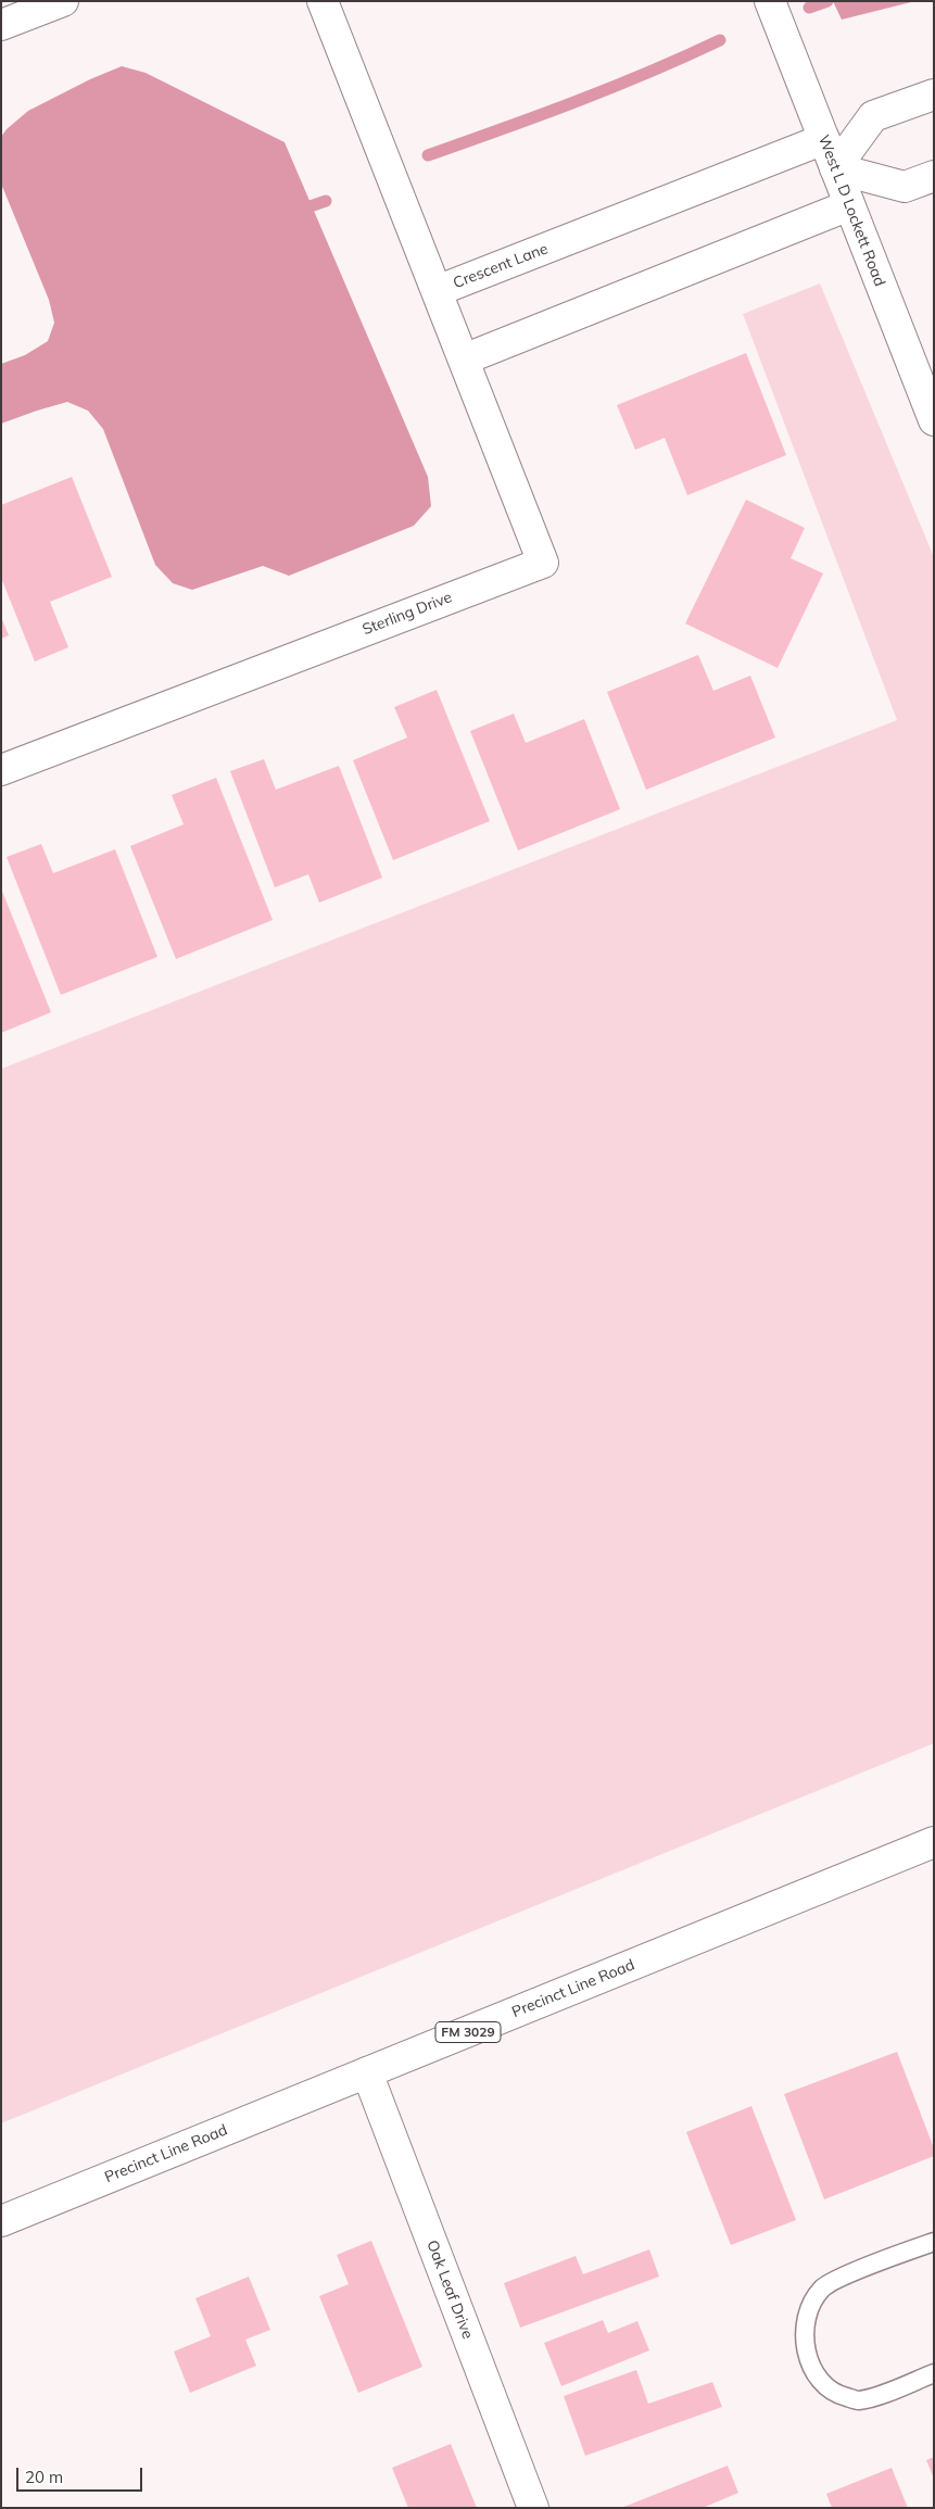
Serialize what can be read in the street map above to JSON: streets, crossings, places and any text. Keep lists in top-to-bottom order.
{
  "streets": {
    "street": [
      "West L D Lockett Road",
      "Crescent Lane",
      "Sterling Drive",
      "Precinct Line Road",
      "FM 3029",
      "Oak Leaf Drive"
    ]
  },
  "crossings": [
    ["West L D Lockett Road", "Crescent Lane"],
    ["Crescent Lane", "Sterling Drive"],
    ["Precinct Line Road", "Oak Leaf Drive"]
  ],
  "scale_bar": "20 m"
}
